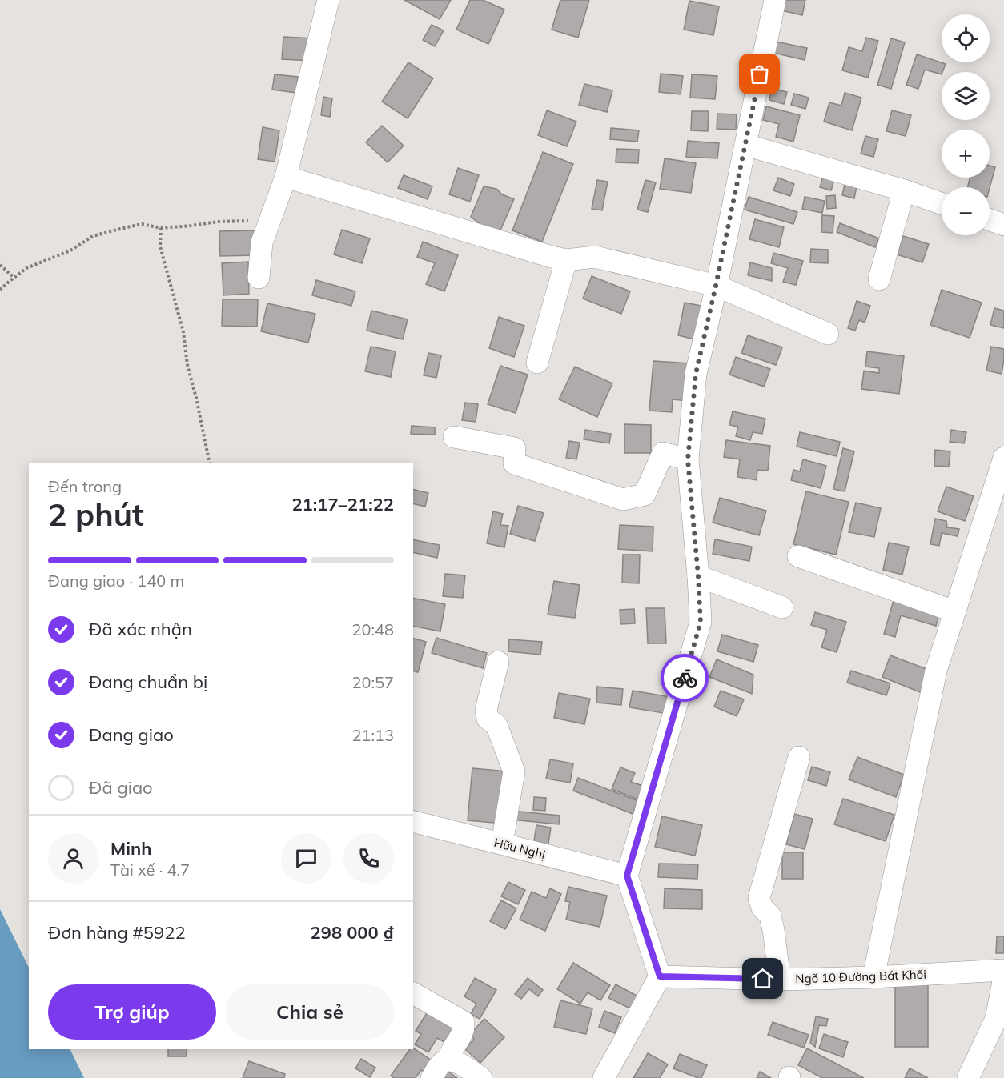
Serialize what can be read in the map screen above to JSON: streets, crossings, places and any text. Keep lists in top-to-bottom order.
{
  "streets": {
    "street": ["Hữu Nghị", "Ngõ 10 Đường Bát Khối"]
  },
  "page": {
    "map_buttons": ["+", "−"],
    "heading": ["2 phút", "Đến trong", "21:17–21:22"],
    "panel": [
      "Minh",
      "Tài xế · 4.7",
      "Đơn hàng #5922",
      "298 000 ₫"
    ],
    "bar": "Đang giao · 140 m",
    "list": [
      ["Đã xác nhận", "20:48"],
      ["Đang chuẩn bị", "20:57"],
      ["Đang giao", "21:13"],
      "Đã giao"
    ],
    "buttons": ["Trợ giúp", "Chia sẻ"]
  }
}
